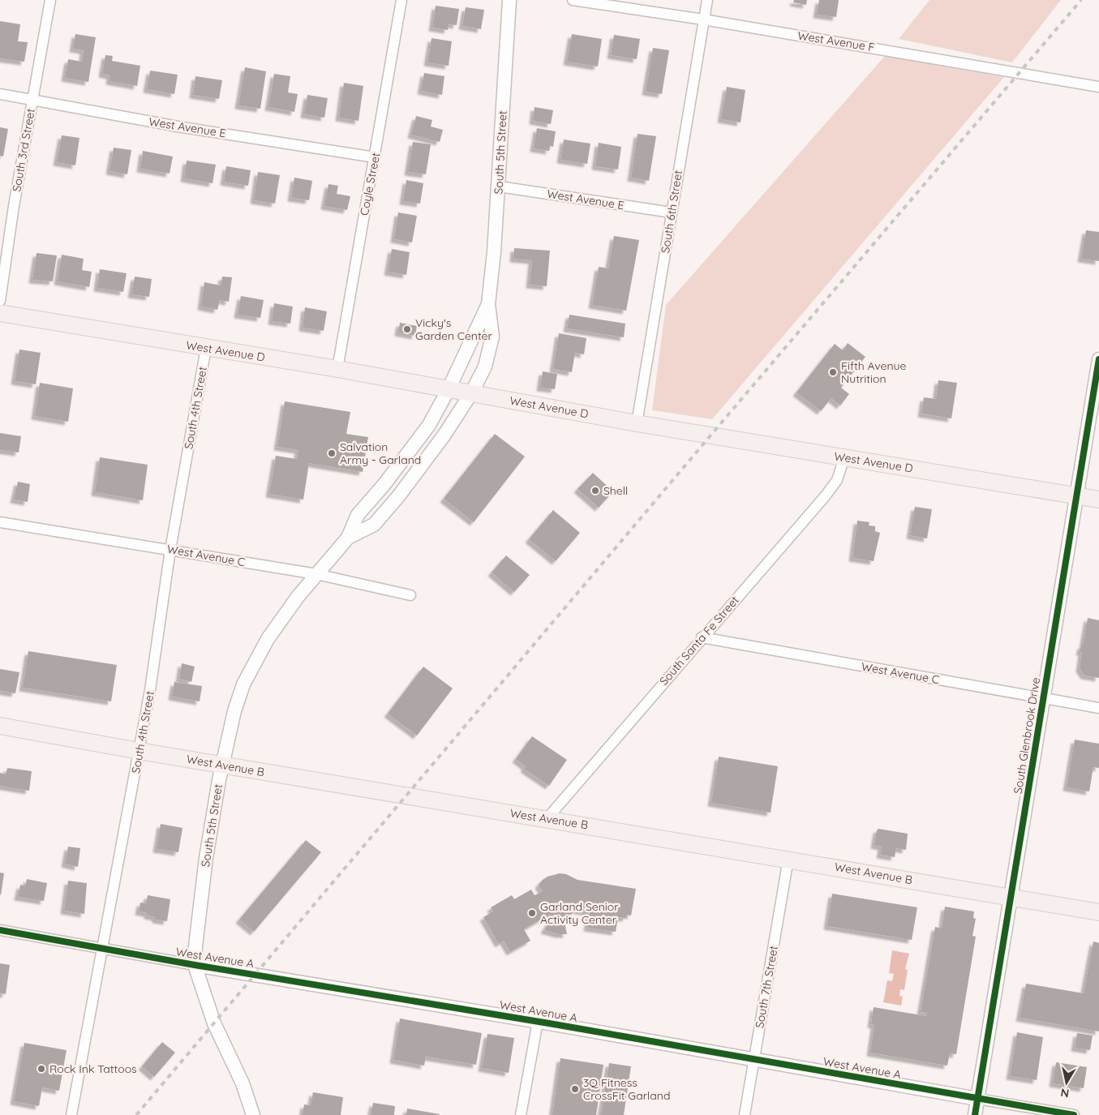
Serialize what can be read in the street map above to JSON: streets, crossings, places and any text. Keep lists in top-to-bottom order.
{
  "streets": {
    "main road": ["West Avenue D", "West Avenue B"],
    "street": [
      "West Avenue F",
      "West Avenue E",
      "South 3rd Street",
      "South 5th Street",
      "Coyle Street",
      "South 6th Street",
      "South 4th Street",
      "West Avenue C",
      "South Santa Fe Street",
      "South Glenbrook Drive",
      "West Avenue A",
      "South 7th Street"
    ]
  },
  "crossings": [
    ["West Avenue F", "South 6th Street"],
    ["West Avenue E", "South 3rd Street"],
    ["West Avenue E", "South 5th Street"],
    ["West Avenue E", "Coyle Street"],
    ["West Avenue E", "South 6th Street"],
    ["South 5th Street", "West Avenue D"],
    ["South 5th Street", "West Avenue C"],
    ["South 5th Street", "West Avenue B"],
    ["South 5th Street", "West Avenue A"],
    ["Coyle Street", "West Avenue D"],
    ["South 6th Street", "West Avenue D"],
    ["West Avenue D", "South 4th Street"],
    ["West Avenue D", "South Santa Fe Street"],
    ["West Avenue D", "South Glenbrook Drive"],
    ["South 4th Street", "West Avenue C"],
    ["South 4th Street", "West Avenue B"],
    ["South 4th Street", "West Avenue A"],
    ["West Avenue C", "South Santa Fe Street"],
    ["West Avenue C", "South Glenbrook Drive"],
    ["South Santa Fe Street", "West Avenue B"],
    ["South Glenbrook Drive", "West Avenue B"],
    ["South Glenbrook Drive", "West Avenue A"],
    ["West Avenue B", "South 7th Street"],
    ["West Avenue A", "South 7th Street"]
  ],
  "places": [
    "Vicky's Garden Center",
    "Fifth Avenue Nutrition",
    "Salvation Army - Garland",
    "Shell",
    "Garland Senior Activity Center",
    "Rock Ink Tattoos",
    "3Q Fitness CrossFit Garland"
  ],
  "north": "bottom"
}
